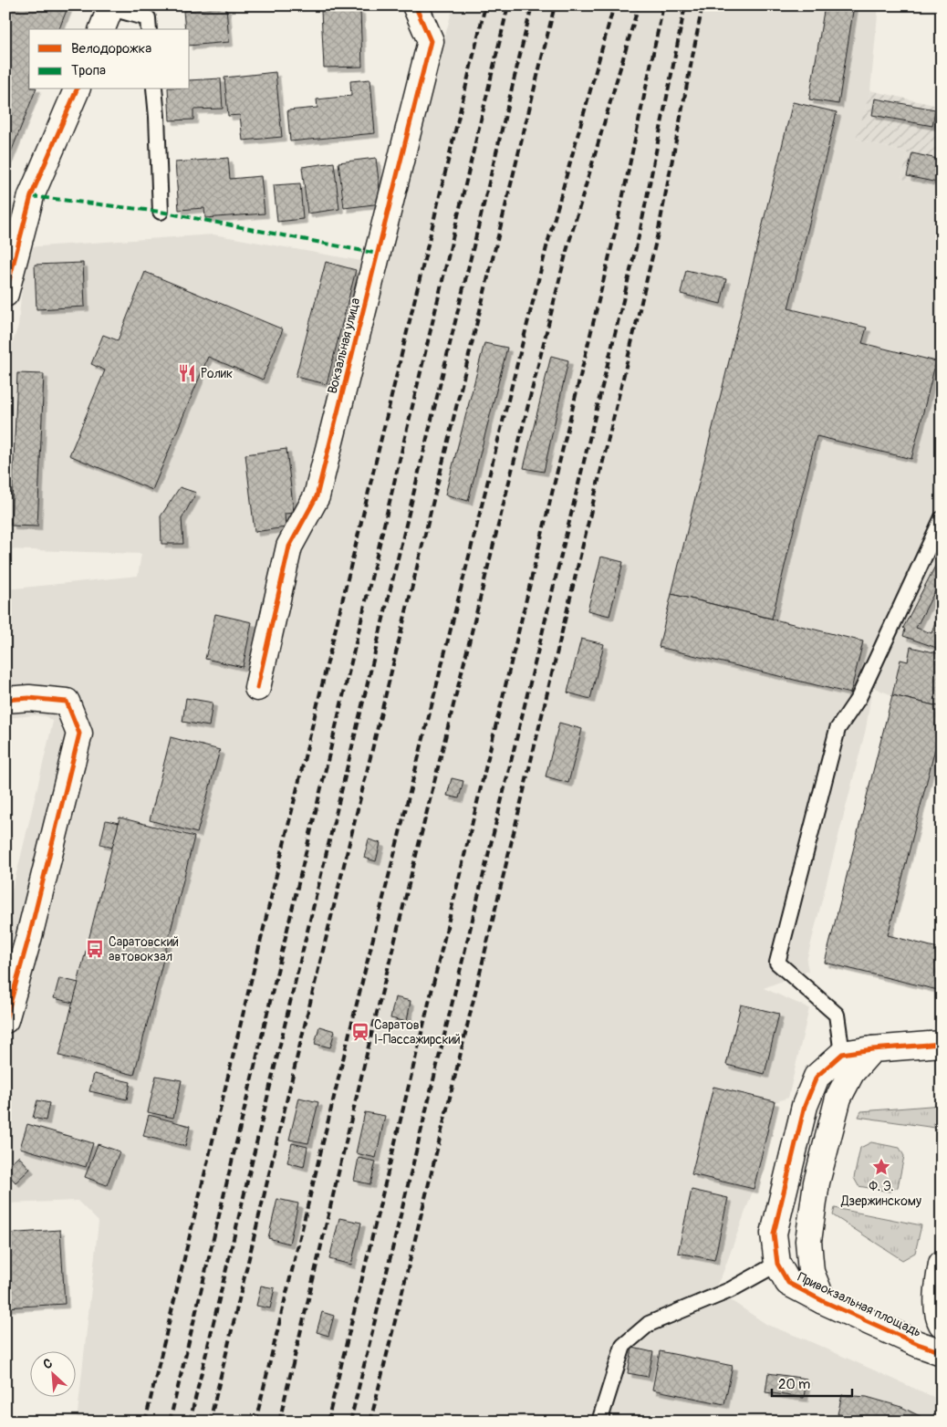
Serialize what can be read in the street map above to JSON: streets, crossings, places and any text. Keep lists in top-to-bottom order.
{
  "streets": {
    "street": ["Вокзальная улица", "Привокзальная площадь"]
  },
  "places": {
    "restaurant": ["Ролик"],
    "bus stop": ["Саратовский автовокзал"],
    "station": ["Саратов I-Пассажирский"],
    "place": ["Ф. Э. Дзержинскому"]
  },
  "legend": ["Велодорожка", "Тропа"],
  "scale_bar": "20 m",
  "north": "top left"
}
